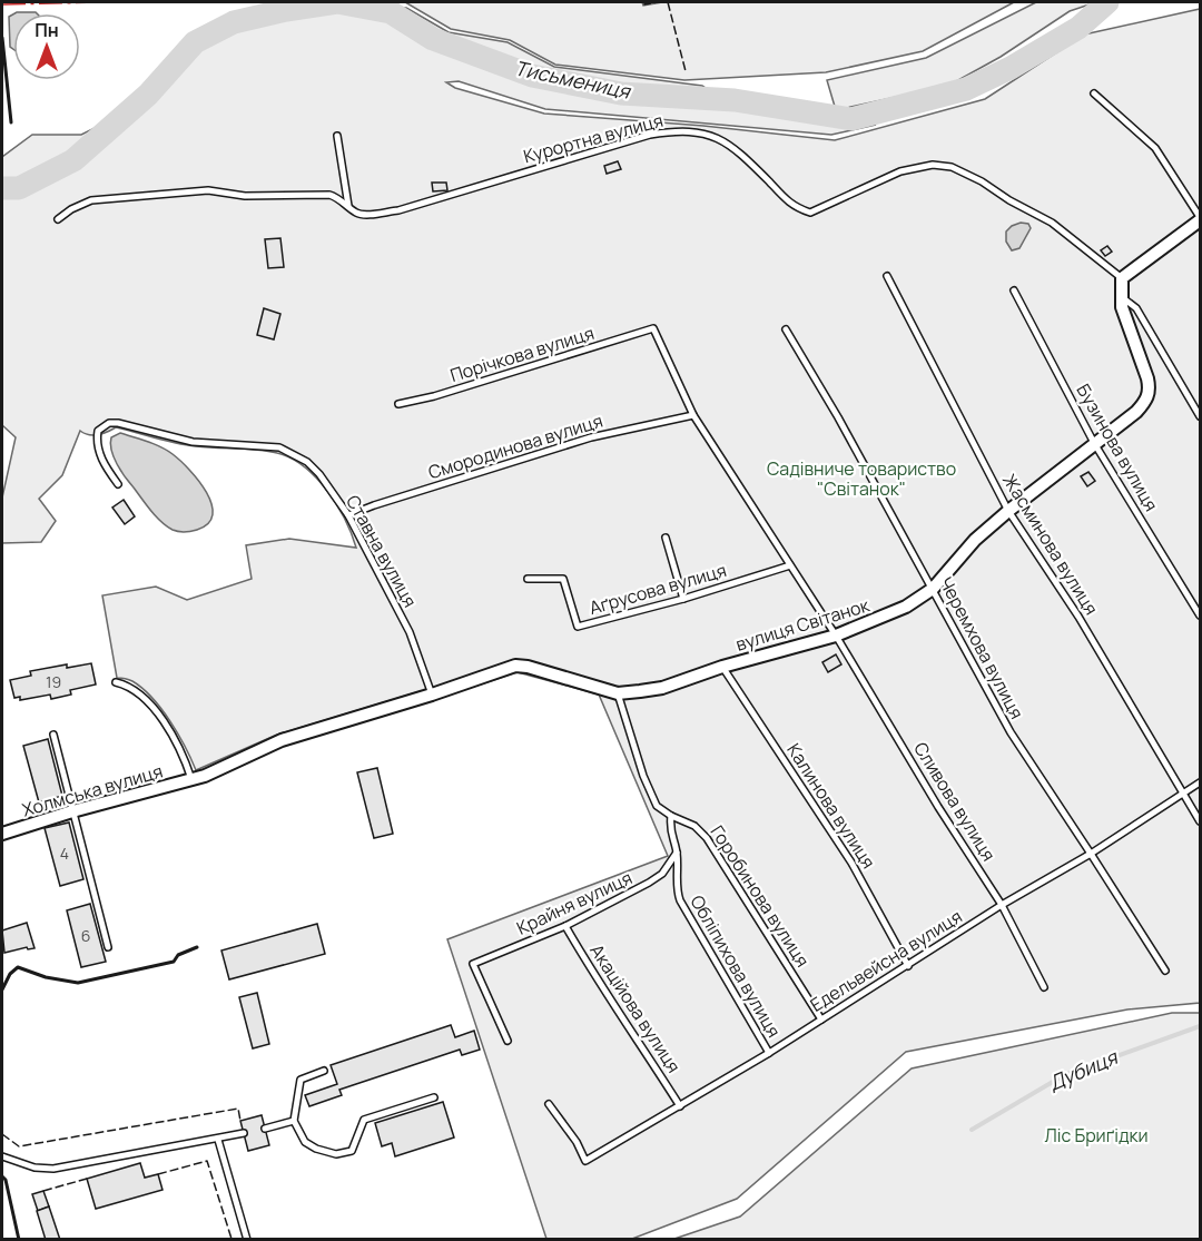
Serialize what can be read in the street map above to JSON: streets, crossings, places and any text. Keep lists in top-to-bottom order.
{
  "streets": {
    "street": ["вулиця Світанок", "Холмська вулиця"],
    "lane": [
      "Курортна вулиця",
      "Порічкова вулиця",
      "Смородинова вулиця",
      "Бузинова вулиця",
      "Жасминова вулиця",
      "Ставна вулиця",
      "Аґрусова вулиця",
      "Черемхова вулиця",
      "Сливова вулиця",
      "Калинова вулиця",
      "Горобинова вулиця",
      "Крайня вулиця",
      "Едельвейсна вулиця",
      "Обліпихова вулиця",
      "Акаційова вулиця"
    ]
  },
  "crossings": [
    ["Курортна вулиця", "вулиця Світанок"],
    ["Порічкова вулиця", "Сливова вулиця"],
    ["Смородинова вулиця", "Ставна вулиця"],
    ["Смородинова вулиця", "Сливова вулиця"],
    ["Бузинова вулиця", "вулиця Світанок"],
    ["Жасминова вулиця", "вулиця Світанок"],
    ["Жасминова вулиця", "Едельвейсна вулиця"],
    ["Ставна вулиця", "вулиця Світанок"],
    ["Аґрусова вулиця", "Сливова вулиця"],
    ["вулиця Світанок", "Черемхова вулиця"],
    ["вулиця Світанок", "Холмська вулиця"],
    ["вулиця Світанок", "Сливова вулиця"],
    ["вулиця Світанок", "Калинова вулиця"],
    ["вулиця Світанок", "Горобинова вулиця"],
    ["Черемхова вулиця", "Едельвейсна вулиця"],
    ["Сливова вулиця", "Едельвейсна вулиця"],
    ["Калинова вулиця", "Едельвейсна вулиця"],
    ["Горобинова вулиця", "Едельвейсна вулиця"],
    ["Горобинова вулиця", "Обліпихова вулиця"],
    ["Крайня вулиця", "Обліпихова вулиця"],
    ["Крайня вулиця", "Акаційова вулиця"],
    ["Едельвейсна вулиця", "Обліпихова вулиця"],
    ["Едельвейсна вулиця", "Акаційова вулиця"]
  ],
  "water": ["Тисьмениця", "Дубиця"],
  "parks": ["Садівниче товариство \"Світанок\"", "Ліс Бриґідки"],
  "house_numbers": ["19", "4", "6"],
  "north": "top"
}
